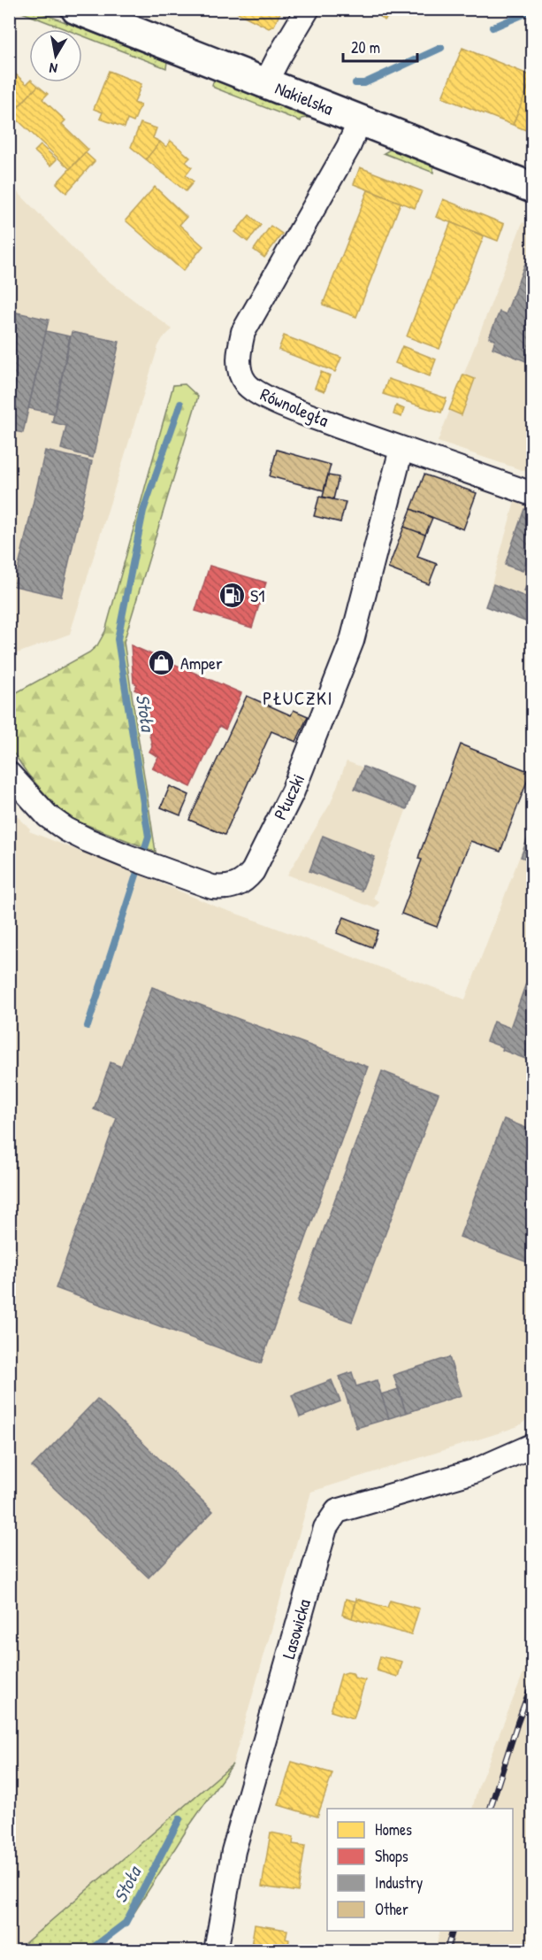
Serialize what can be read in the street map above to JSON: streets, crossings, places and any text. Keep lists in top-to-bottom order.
{
  "streets": {
    "street": [
      "Nakielska",
      "Równoległa",
      "Płuczki",
      "Lasowicka"
    ]
  },
  "crossings": [
    ["Nakielska", "Równoległa"],
    ["Równoległa", "Płuczki"]
  ],
  "districts": ["PŁUCZKI"],
  "water": ["Stoła"],
  "places": {
    "fuel station": ["S1"],
    "shop": ["Amper"]
  },
  "legend": [
    "Homes",
    "Shops",
    "Industry",
    "Other"
  ],
  "scale_bar": "20 m",
  "north": "bottom"
}
